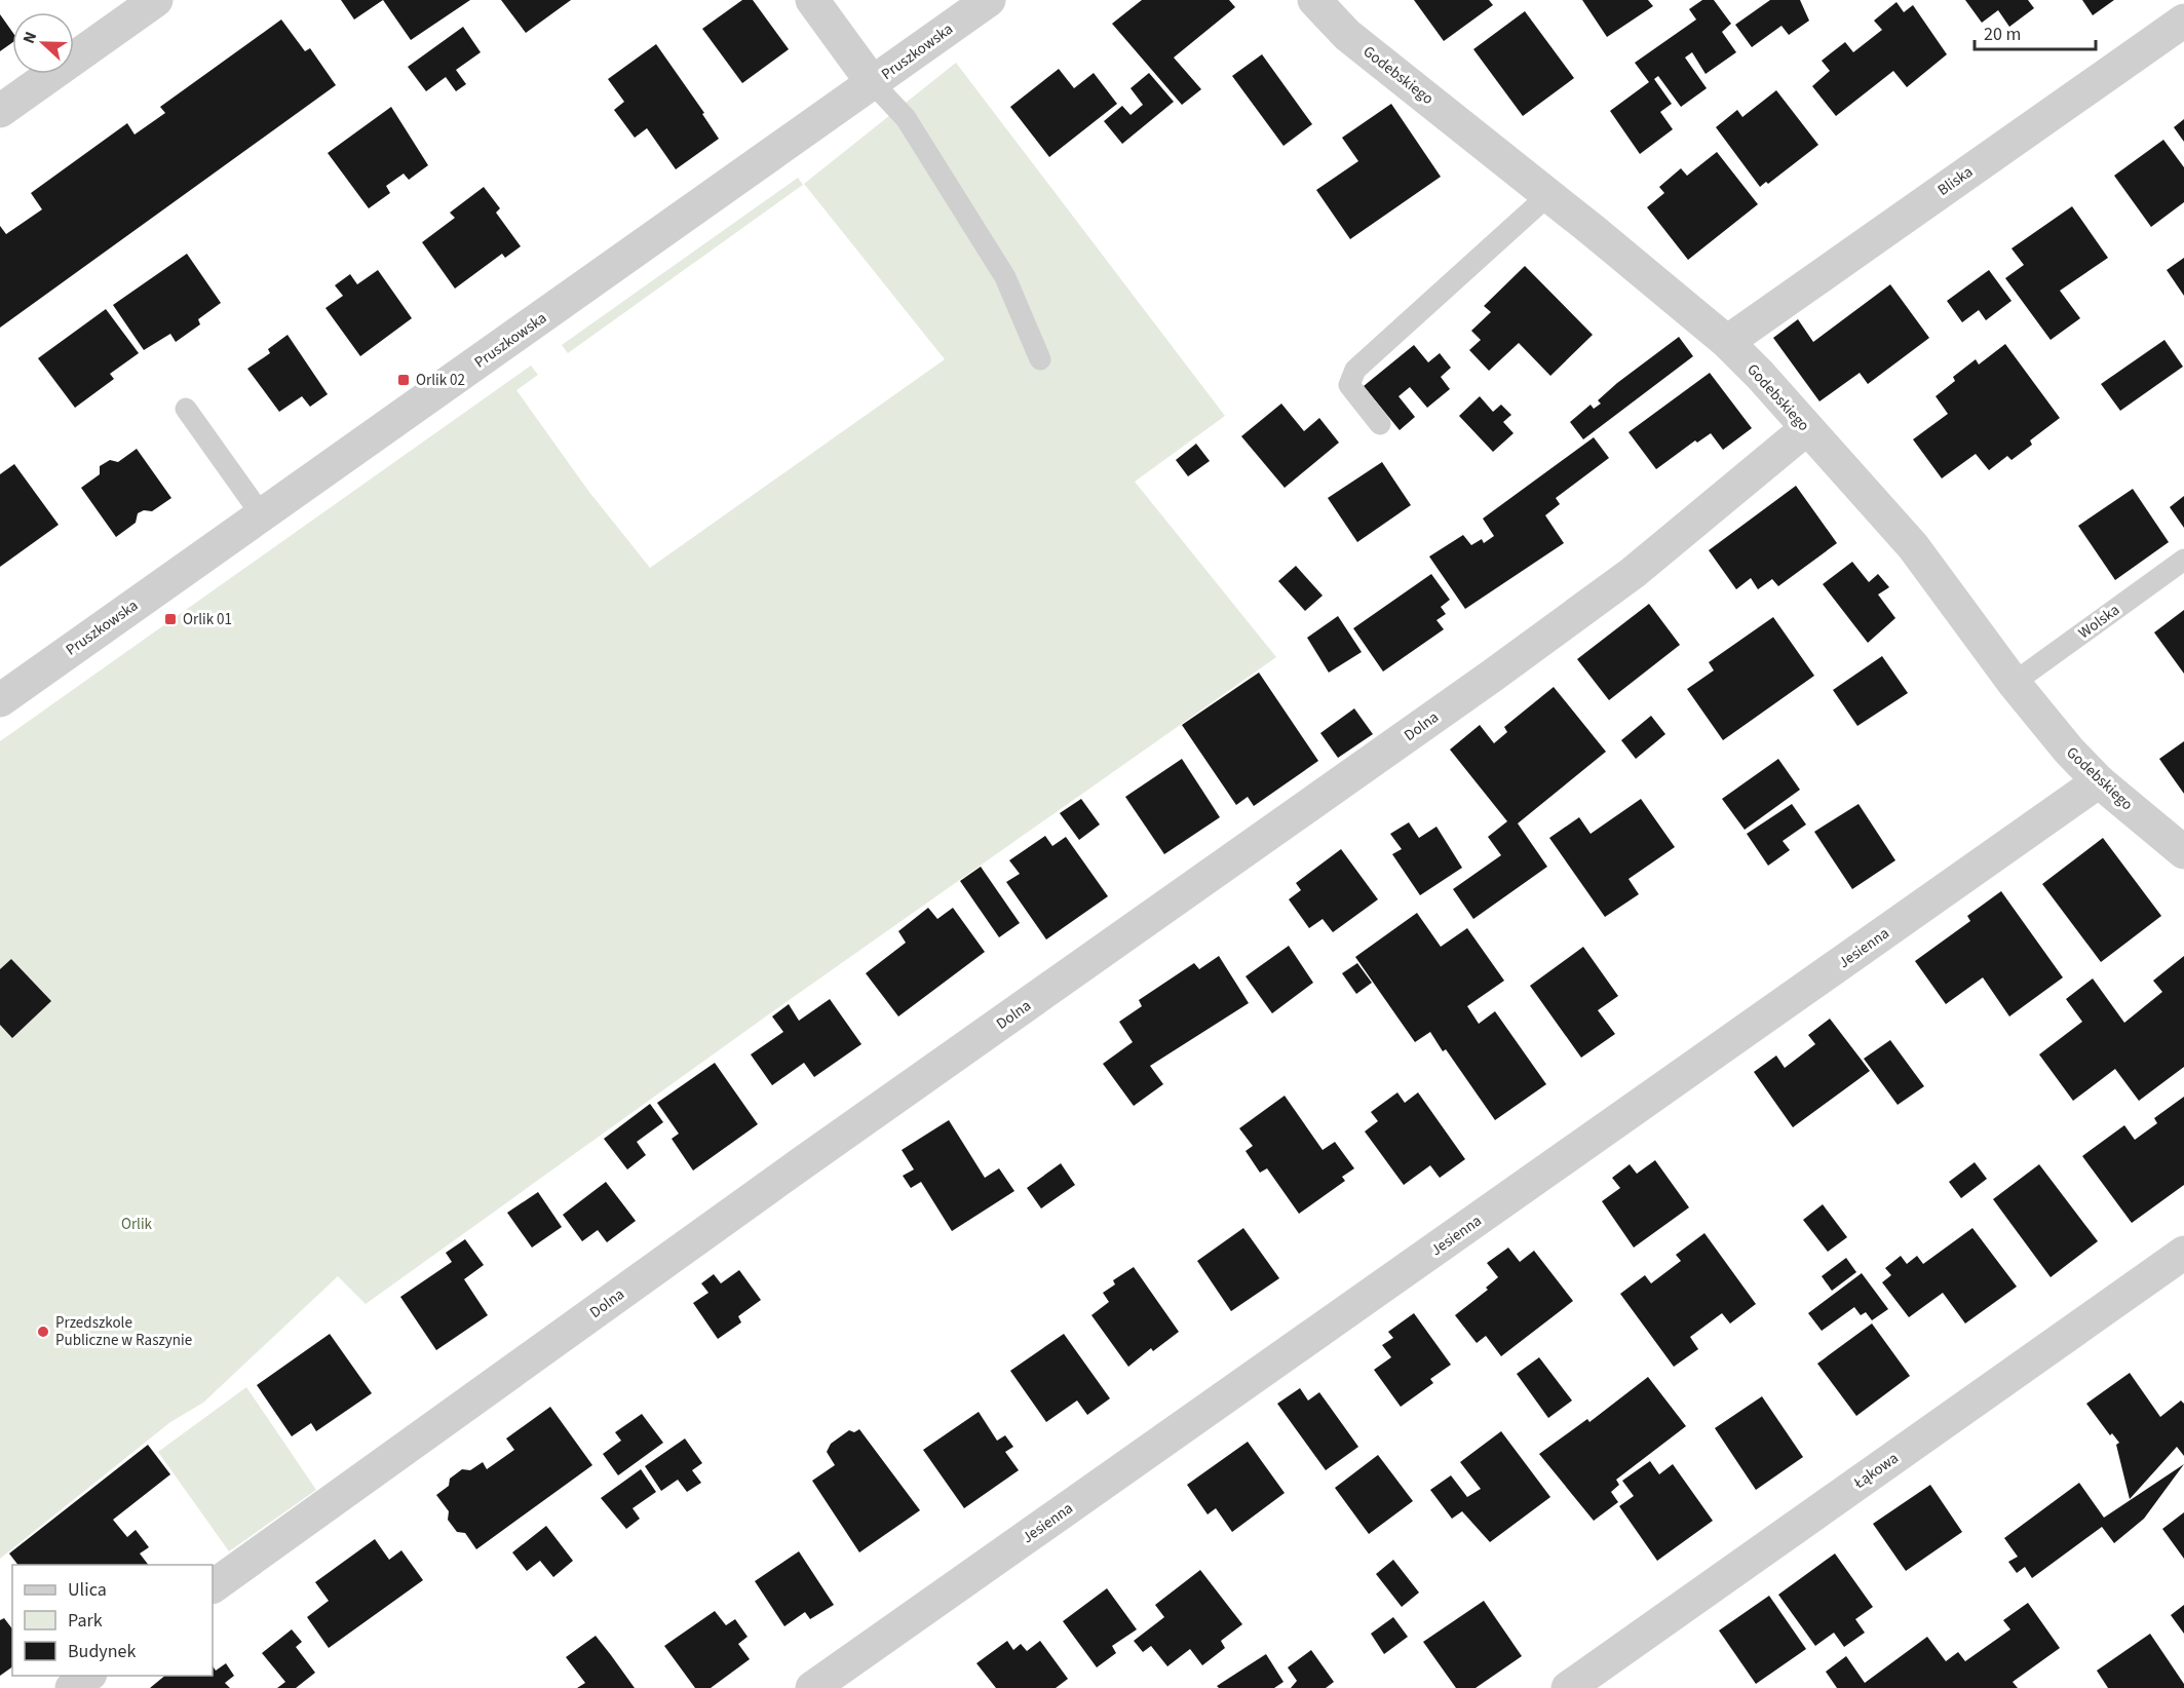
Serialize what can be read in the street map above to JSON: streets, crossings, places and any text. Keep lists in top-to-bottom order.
{
  "streets": {
    "street": [
      "Pruszkowska",
      "Godebskiego",
      "Bliska",
      "Dolna",
      "Jesienna",
      "Łąkowa"
    ],
    "lane": ["Wolska"]
  },
  "crossings": [
    ["Godebskiego", "Bliska"],
    ["Godebskiego", "Wolska"],
    ["Godebskiego", "Dolna"],
    ["Godebskiego", "Jesienna"]
  ],
  "parks": ["Orlik"],
  "places": {
    "transit": ["Orlik 02", "Orlik 01"],
    "other": ["Przedszkole Publiczne w Raszynie"]
  },
  "legend": ["Ulica", "Park", "Budynek"],
  "scale_bar": "20 m",
  "north": "left"
}
